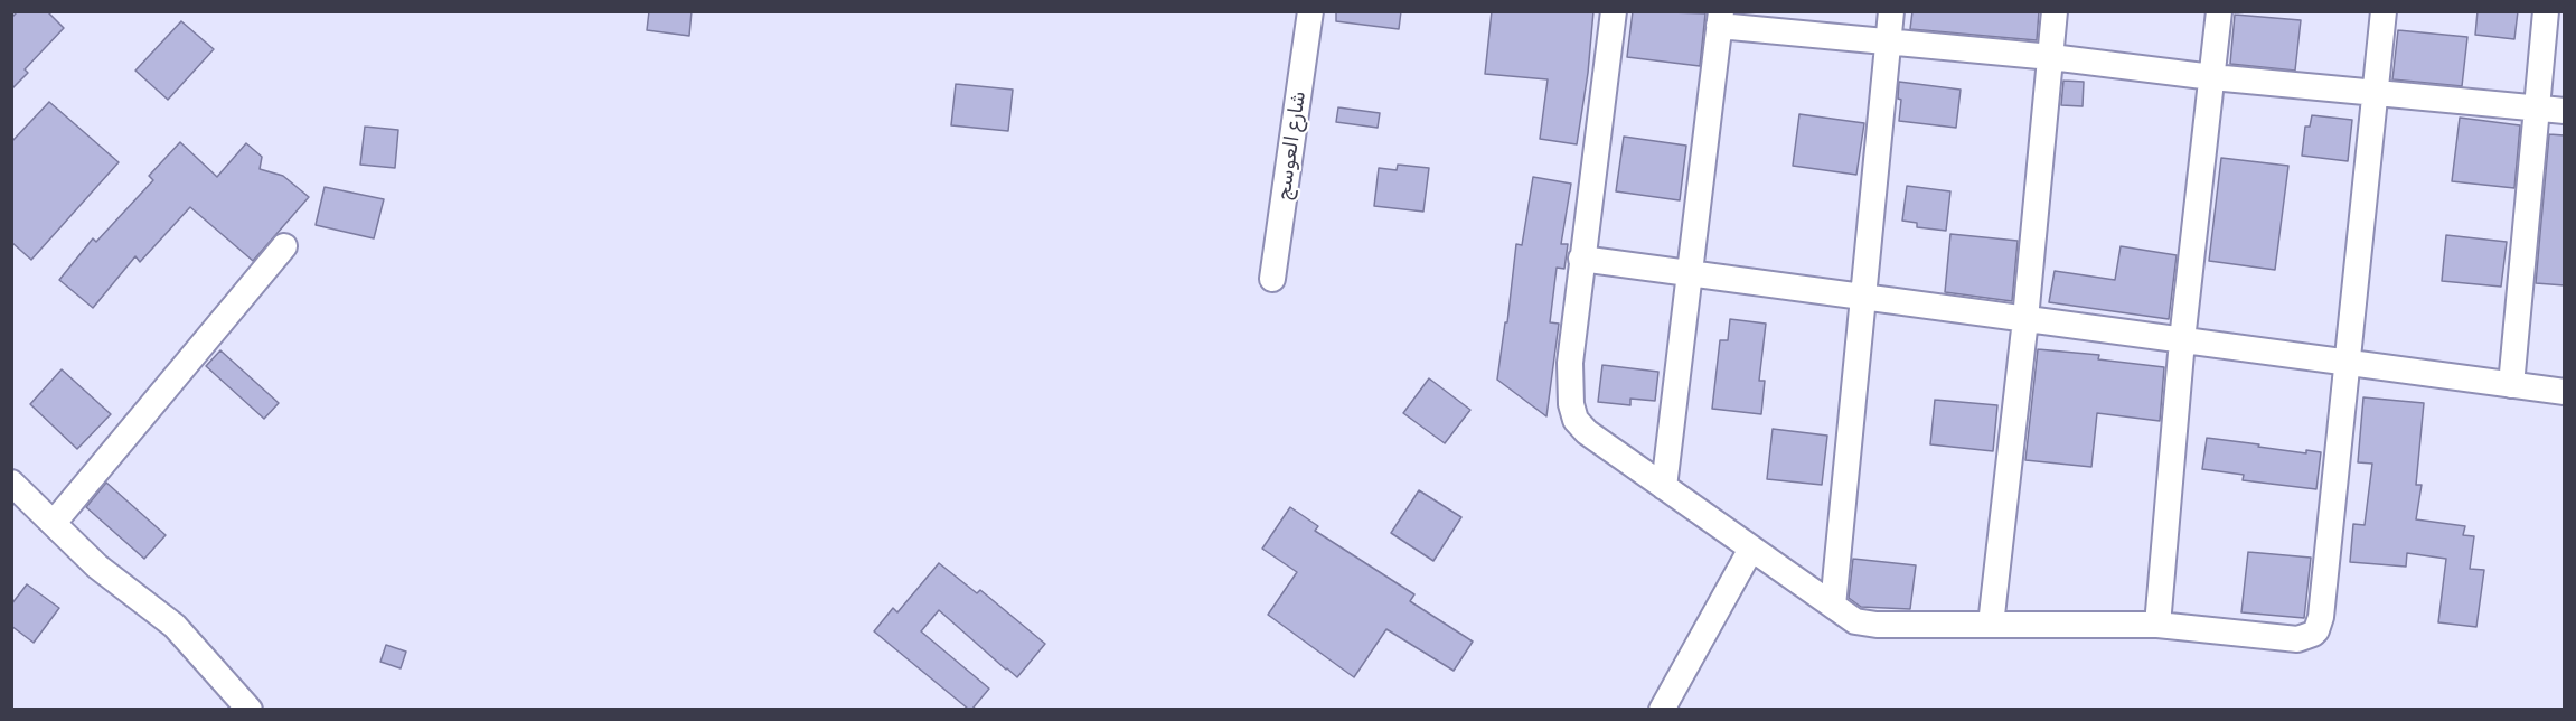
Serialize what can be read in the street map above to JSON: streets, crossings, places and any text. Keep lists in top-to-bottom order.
{
  "streets": {
    "street": ["شارع العوسج"]
  }
}
